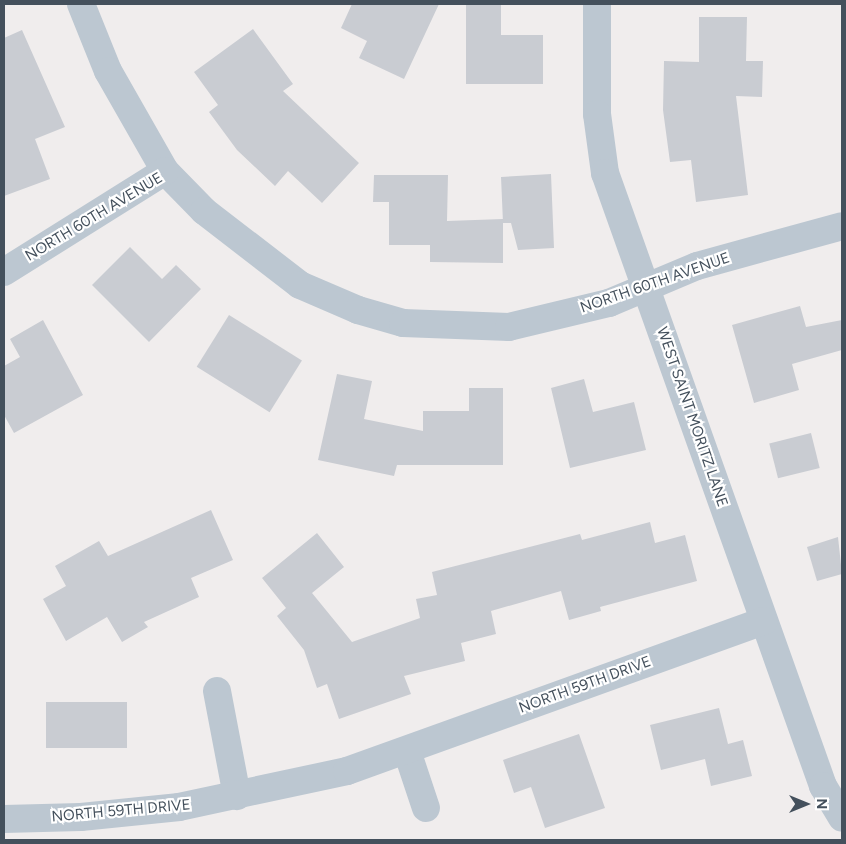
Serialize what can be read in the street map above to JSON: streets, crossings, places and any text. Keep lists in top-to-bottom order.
{
  "streets": {
    "street": ["NORTH 60TH AVENUE", "WEST SAINT MORITZ LANE", "NORTH 59TH DRIVE"]
  },
  "crossings": [
    ["NORTH 60TH AVENUE", "WEST SAINT MORITZ LANE"],
    ["WEST SAINT MORITZ LANE", "NORTH 59TH DRIVE"]
  ],
  "north": "right"
}
